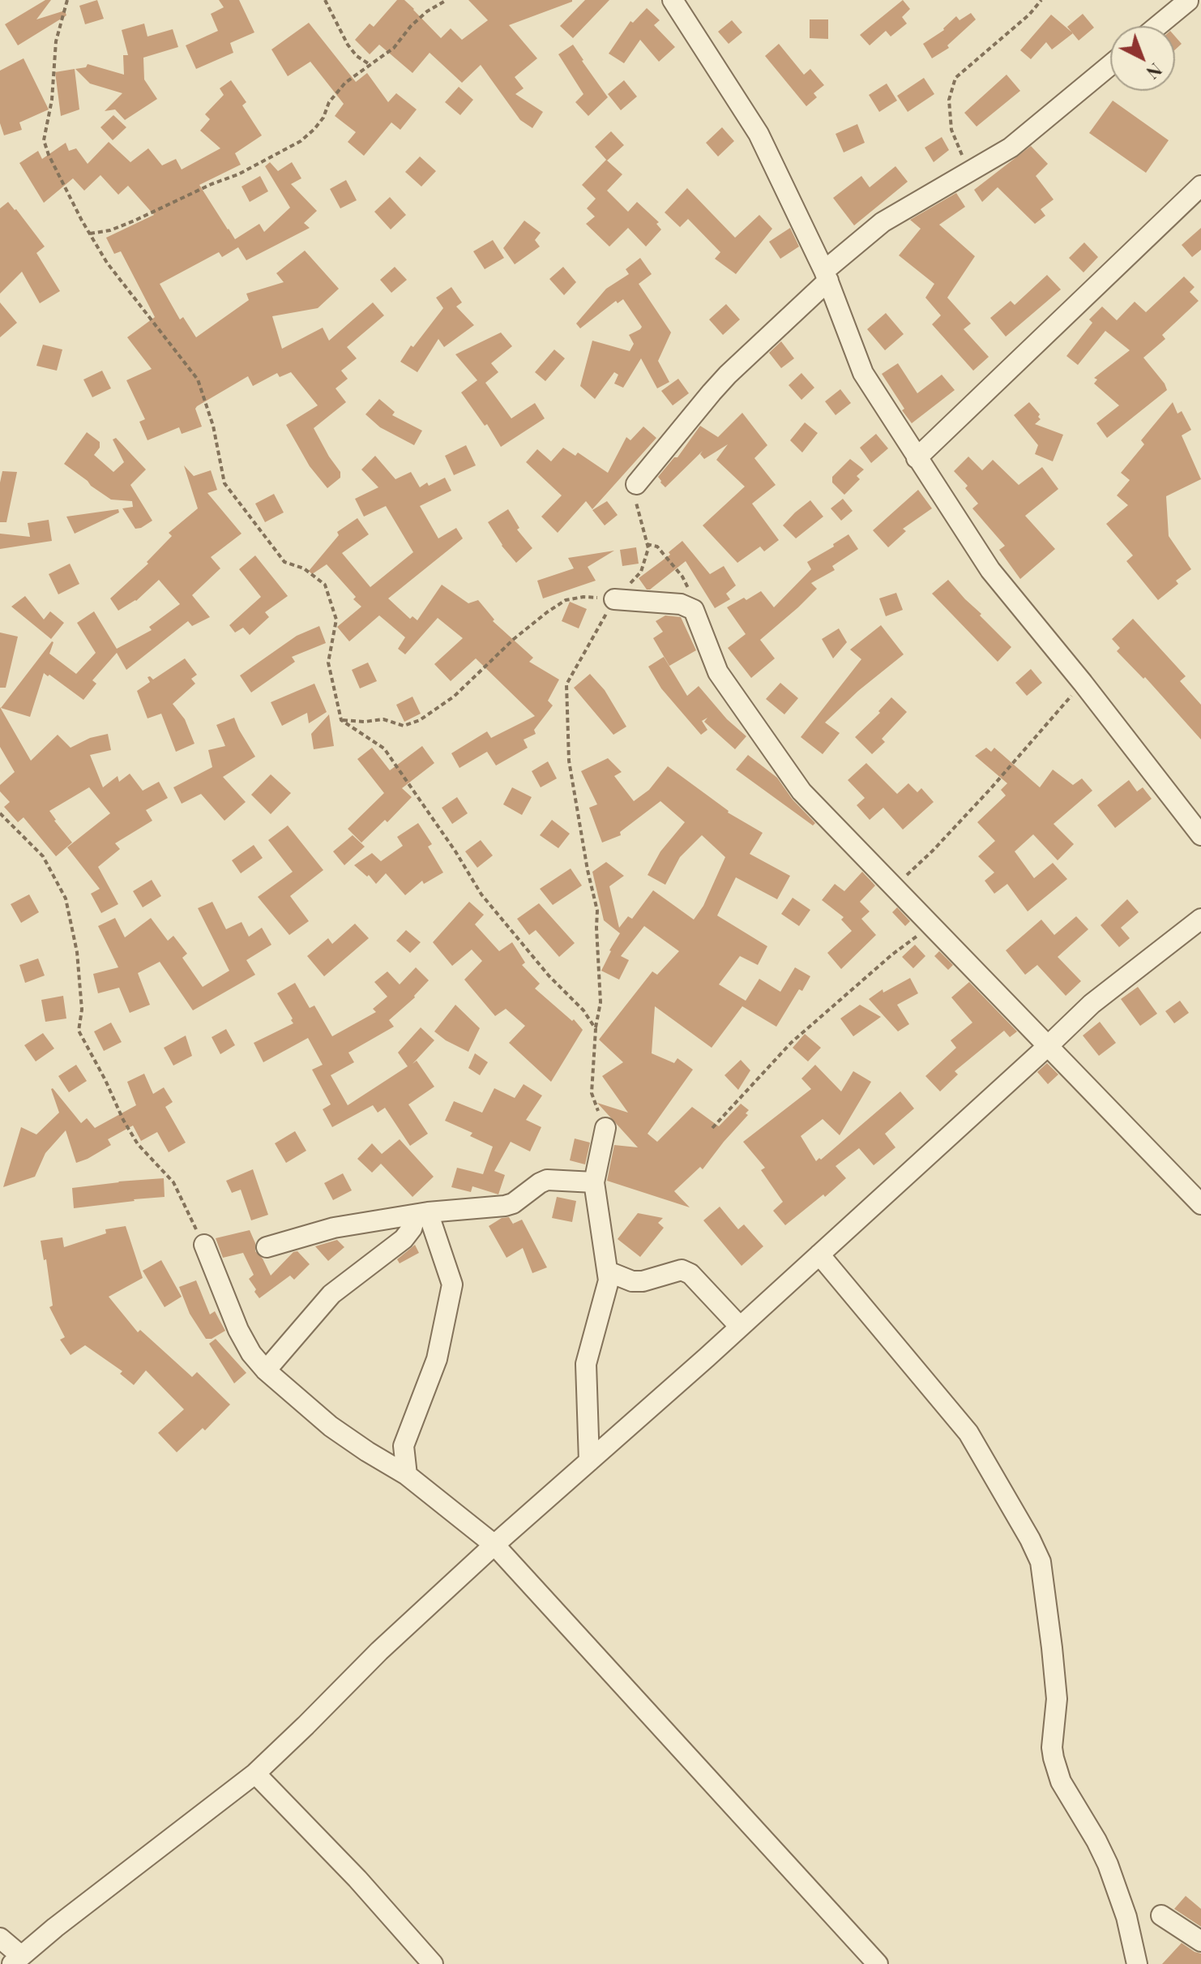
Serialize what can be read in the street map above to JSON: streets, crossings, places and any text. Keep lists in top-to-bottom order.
{
  "north": "bottom right"
}
